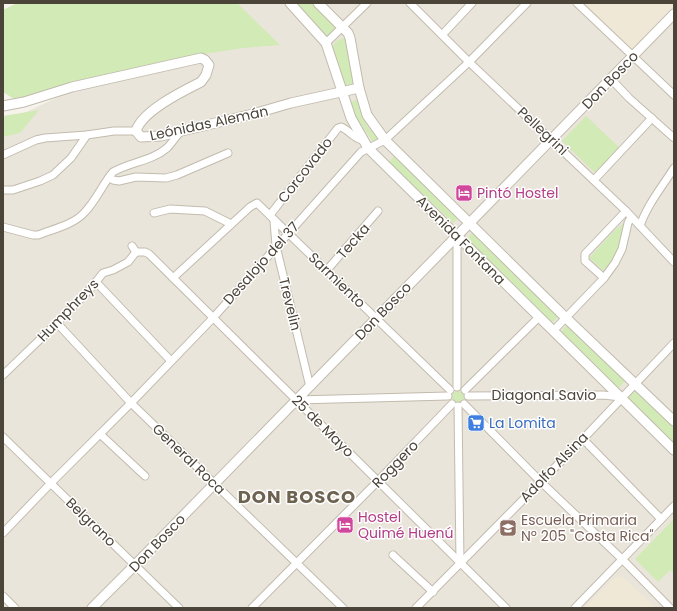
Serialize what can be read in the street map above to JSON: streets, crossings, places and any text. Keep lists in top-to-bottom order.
{
  "streets": {
    "street": [
      "Don Bosco",
      "Leónidas Alemán",
      "Pellegrini",
      "Corcovado",
      "Avenida Fontana",
      "Tecka",
      "Desalojo del 37",
      "Sarmiento",
      "Trevelin",
      "Humphreys",
      "Diagonal Savio",
      "25 de Mayo",
      "General Roca",
      "Roggero",
      "Adolfo Alsina",
      "Belgrano"
    ]
  },
  "crossings": [
    ["Don Bosco", "Pellegrini"],
    ["Don Bosco", "Avenida Fontana"],
    ["Don Bosco", "Sarmiento"],
    ["Don Bosco", "Trevelin"],
    ["Don Bosco", "25 de Mayo"],
    ["Don Bosco", "General Roca"],
    ["Don Bosco", "Belgrano"],
    ["Leónidas Alemán", "Avenida Fontana"],
    ["Pellegrini", "Desalojo del 37"],
    ["Corcovado", "Avenida Fontana"],
    ["Corcovado", "Sarmiento"],
    ["Corcovado", "Trevelin"],
    ["Corcovado", "25 de Mayo"],
    ["Avenida Fontana", "Desalojo del 37"],
    ["Avenida Fontana", "Diagonal Savio"],
    ["Avenida Fontana", "Adolfo Alsina"],
    ["Tecka", "Sarmiento"],
    ["Desalojo del 37", "Sarmiento"],
    ["Desalojo del 37", "Trevelin"],
    ["Desalojo del 37", "25 de Mayo"],
    ["Desalojo del 37", "General Roca"],
    ["Desalojo del 37", "Belgrano"],
    ["Sarmiento", "Trevelin"],
    ["Sarmiento", "Roggero"],
    ["Humphreys", "25 de Mayo"],
    ["Humphreys", "General Roca"],
    ["Diagonal Savio", "Adolfo Alsina"],
    ["25 de Mayo", "Roggero"],
    ["25 de Mayo", "Adolfo Alsina"],
    ["General Roca", "Roggero"]
  ],
  "districts": ["DON BOSCO"],
  "places": {
    "hotel": ["Pintó Hostel", "Hostel Quimé Huenú"],
    "supermarket": ["La Lomita"],
    "school or university": ["Escuela Primaria Nº 205 \"Costa Rica\""]
  }
}
